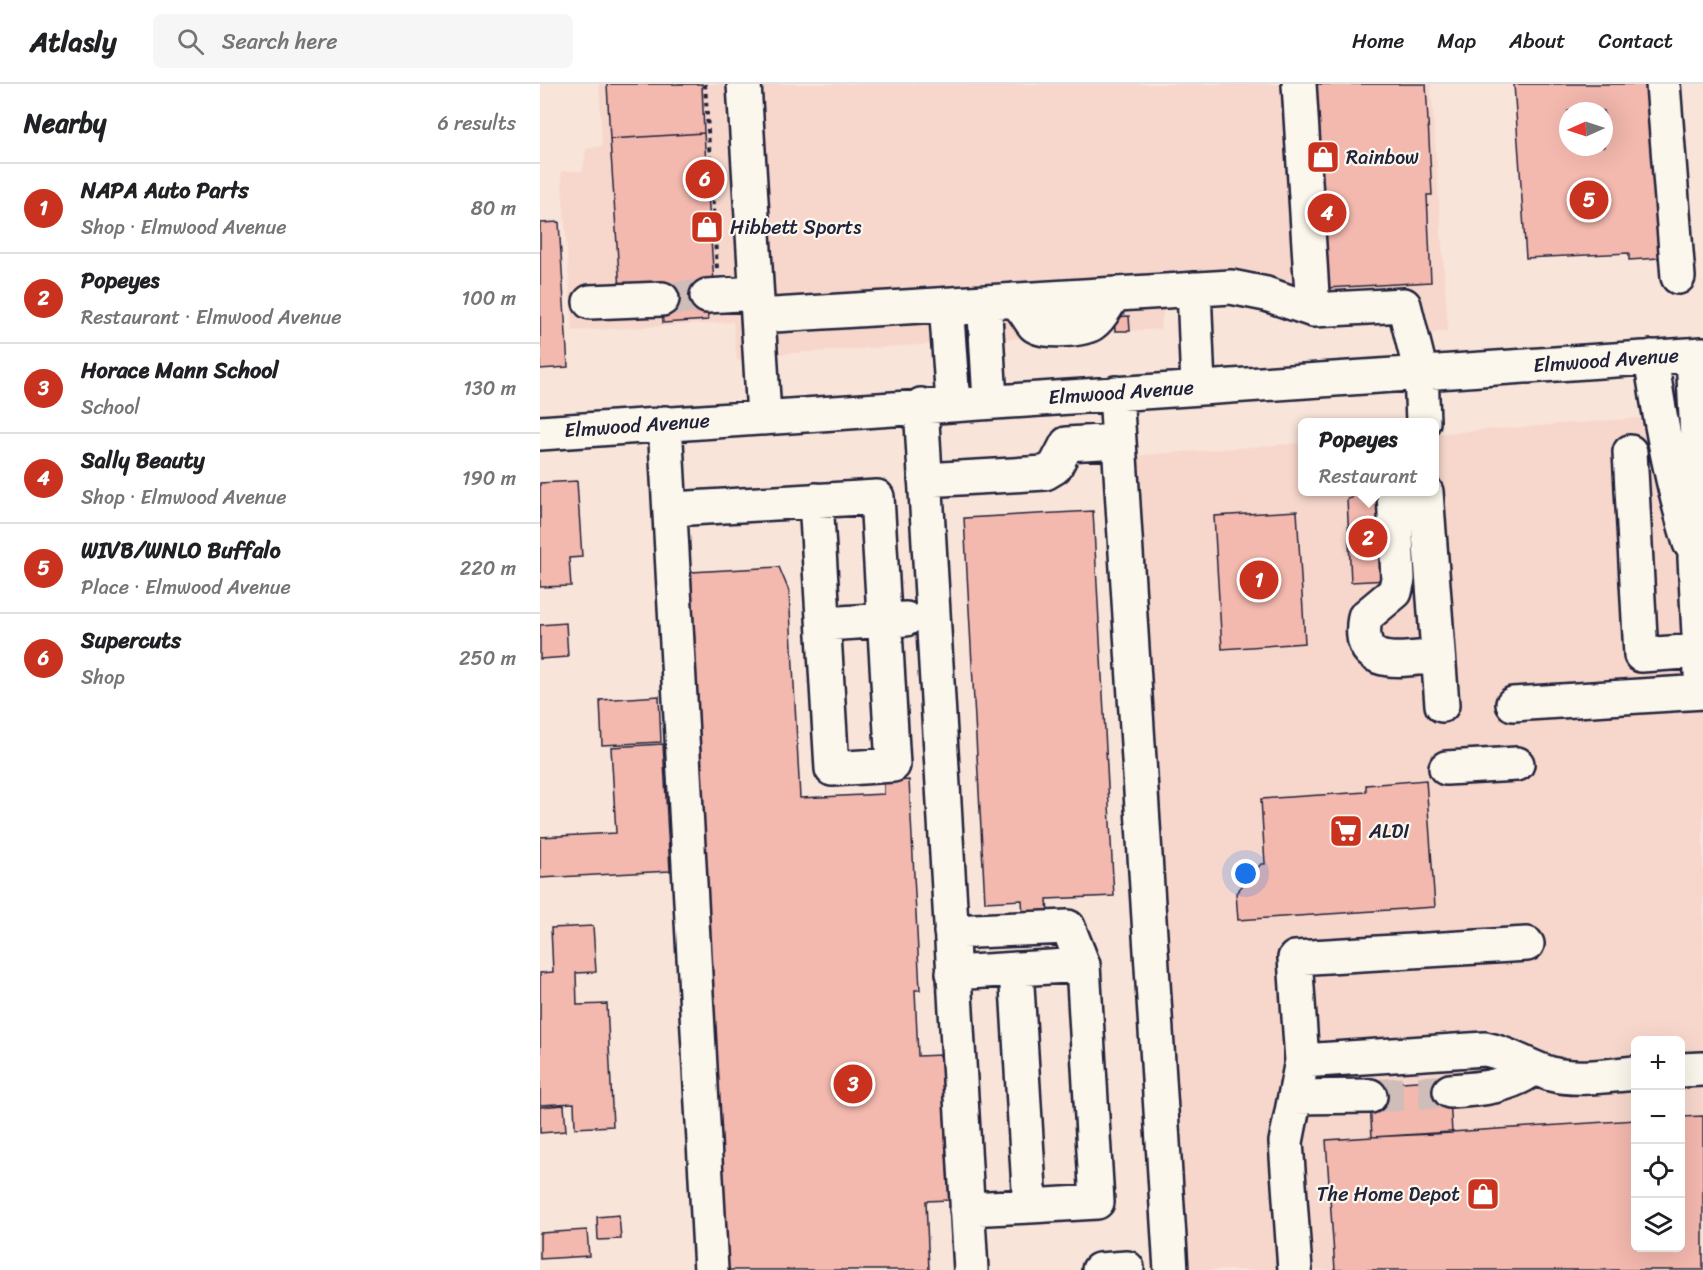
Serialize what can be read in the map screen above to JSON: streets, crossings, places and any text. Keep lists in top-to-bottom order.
{
  "streets": {
    "street": ["Elmwood Avenue"]
  },
  "places": {
    "shop": ["Rainbow", "Hibbett Sports", "The Home Depot"],
    "supermarket": ["ALDI"]
  },
  "north": "left",
  "page": {
    "header": "Atlasly",
    "search": "Search here",
    "nav": [
      "Home",
      "Map",
      "About",
      "Contact"
    ],
    "heading": ["Nearby", "6 results"],
    "pins": [
      "6",
      "5",
      "4",
      "2",
      "1",
      "3"
    ],
    "list": [
      {
        "mark": "1",
        "name": "NAPA Auto Parts",
        "note": "Shop · Elmwood Avenue",
        "value": "80 m"
      },
      {
        "mark": "2",
        "name": "Popeyes",
        "note": "Restaurant · Elmwood Avenue",
        "value": "100 m"
      },
      {
        "mark": "3",
        "name": "Horace Mann School",
        "note": "School",
        "value": "130 m"
      },
      {
        "mark": "4",
        "name": "Sally Beauty",
        "note": "Shop · Elmwood Avenue",
        "value": "190 m"
      },
      {
        "mark": "5",
        "name": "WIVB/WNLO Buffalo",
        "note": "Place · Elmwood Avenue",
        "value": "220 m"
      },
      {
        "mark": "6",
        "name": "Supercuts",
        "note": "Shop",
        "value": "250 m"
      }
    ],
    "popup": ["Popeyes", "Restaurant"],
    "map_buttons": ["+", "−"]
  }
}
